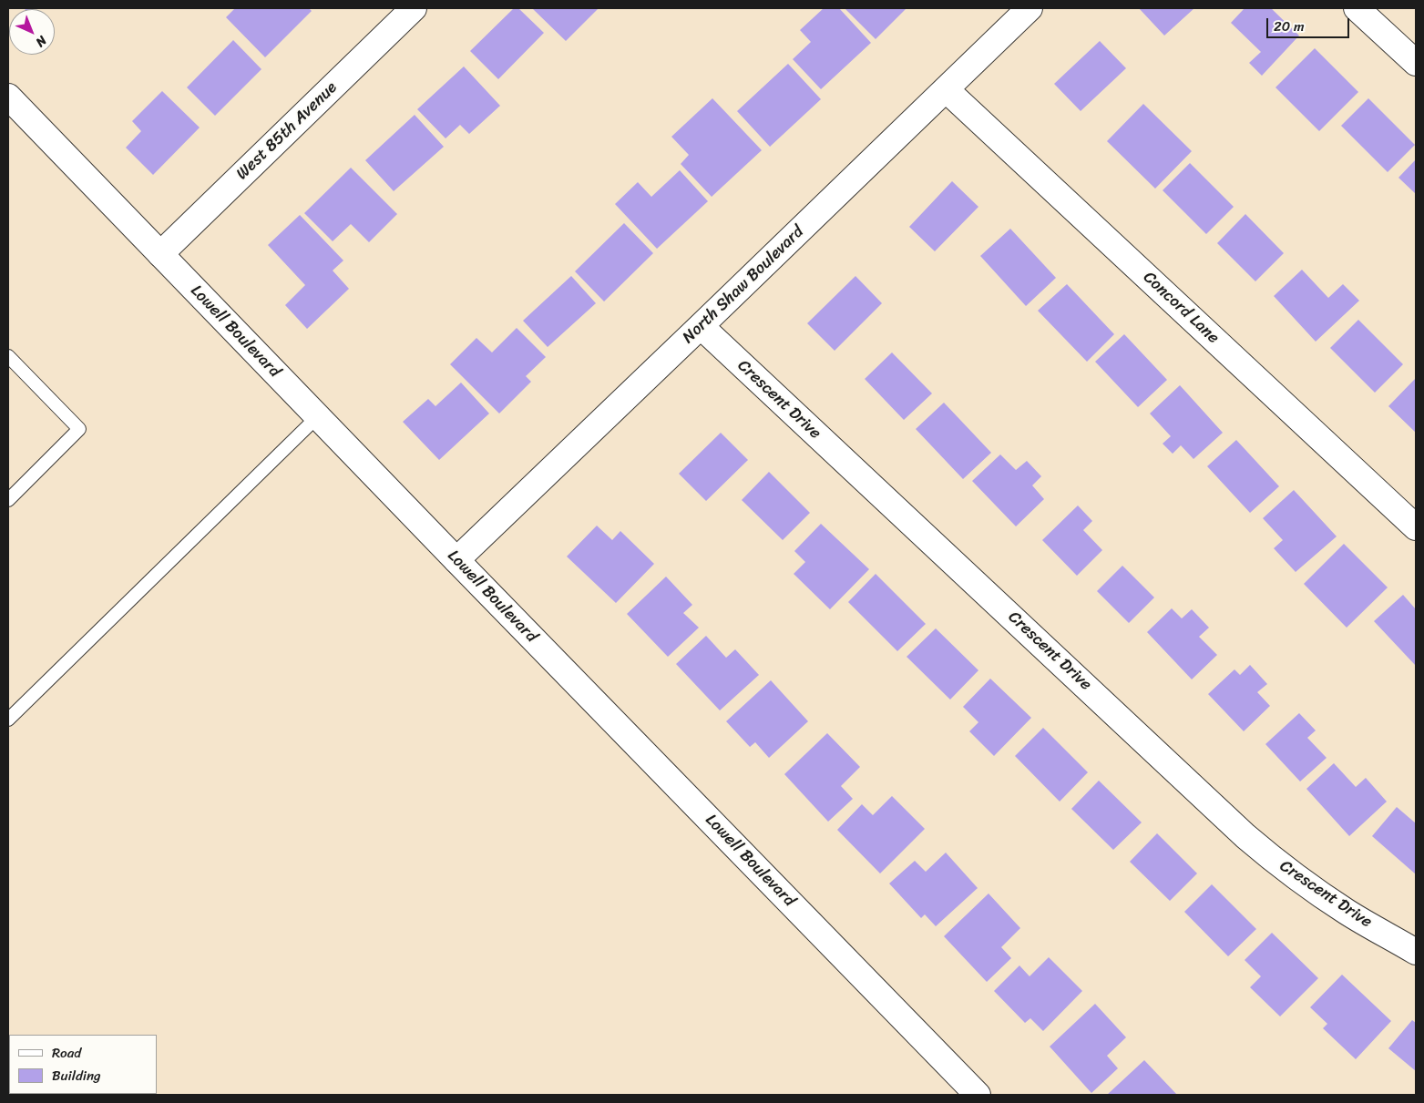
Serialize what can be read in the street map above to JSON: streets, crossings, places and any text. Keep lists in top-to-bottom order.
{
  "streets": {
    "street": [
      "West 85th Avenue",
      "North Shaw Boulevard",
      "Concord Lane",
      "Lowell Boulevard",
      "Crescent Drive"
    ]
  },
  "crossings": [
    ["West 85th Avenue", "Lowell Boulevard"],
    ["North Shaw Boulevard", "Concord Lane"],
    ["North Shaw Boulevard", "Lowell Boulevard"],
    ["North Shaw Boulevard", "Crescent Drive"]
  ],
  "legend": ["Road", "Building"],
  "scale_bar": "20 m",
  "north": "bottom right"
}
